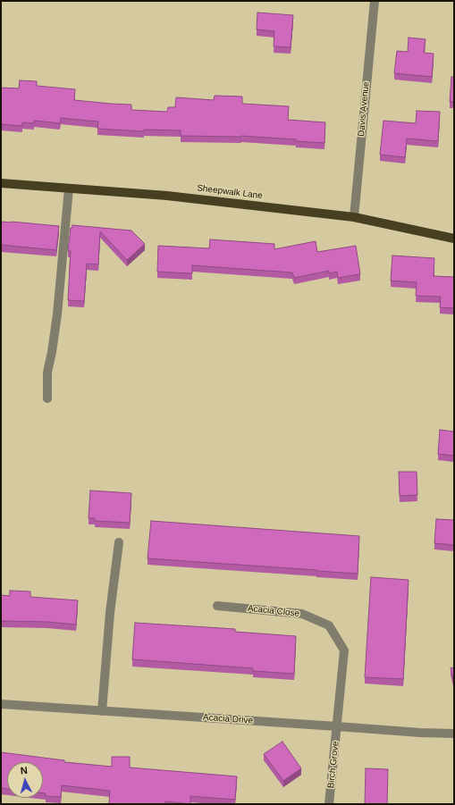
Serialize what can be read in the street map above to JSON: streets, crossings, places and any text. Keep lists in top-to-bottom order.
{
  "streets": {
    "main road": ["Sheepwalk Lane"],
    "street": [
      "Davis Avenue",
      "Acacia Close",
      "Acacia Drive",
      "Birch Grove"
    ]
  },
  "crossings": [
    ["Davis Avenue", "Sheepwalk Lane"],
    ["Acacia Close", "Acacia Drive"],
    ["Acacia Close", "Birch Grove"],
    ["Acacia Drive", "Birch Grove"]
  ],
  "north": "top"
}
